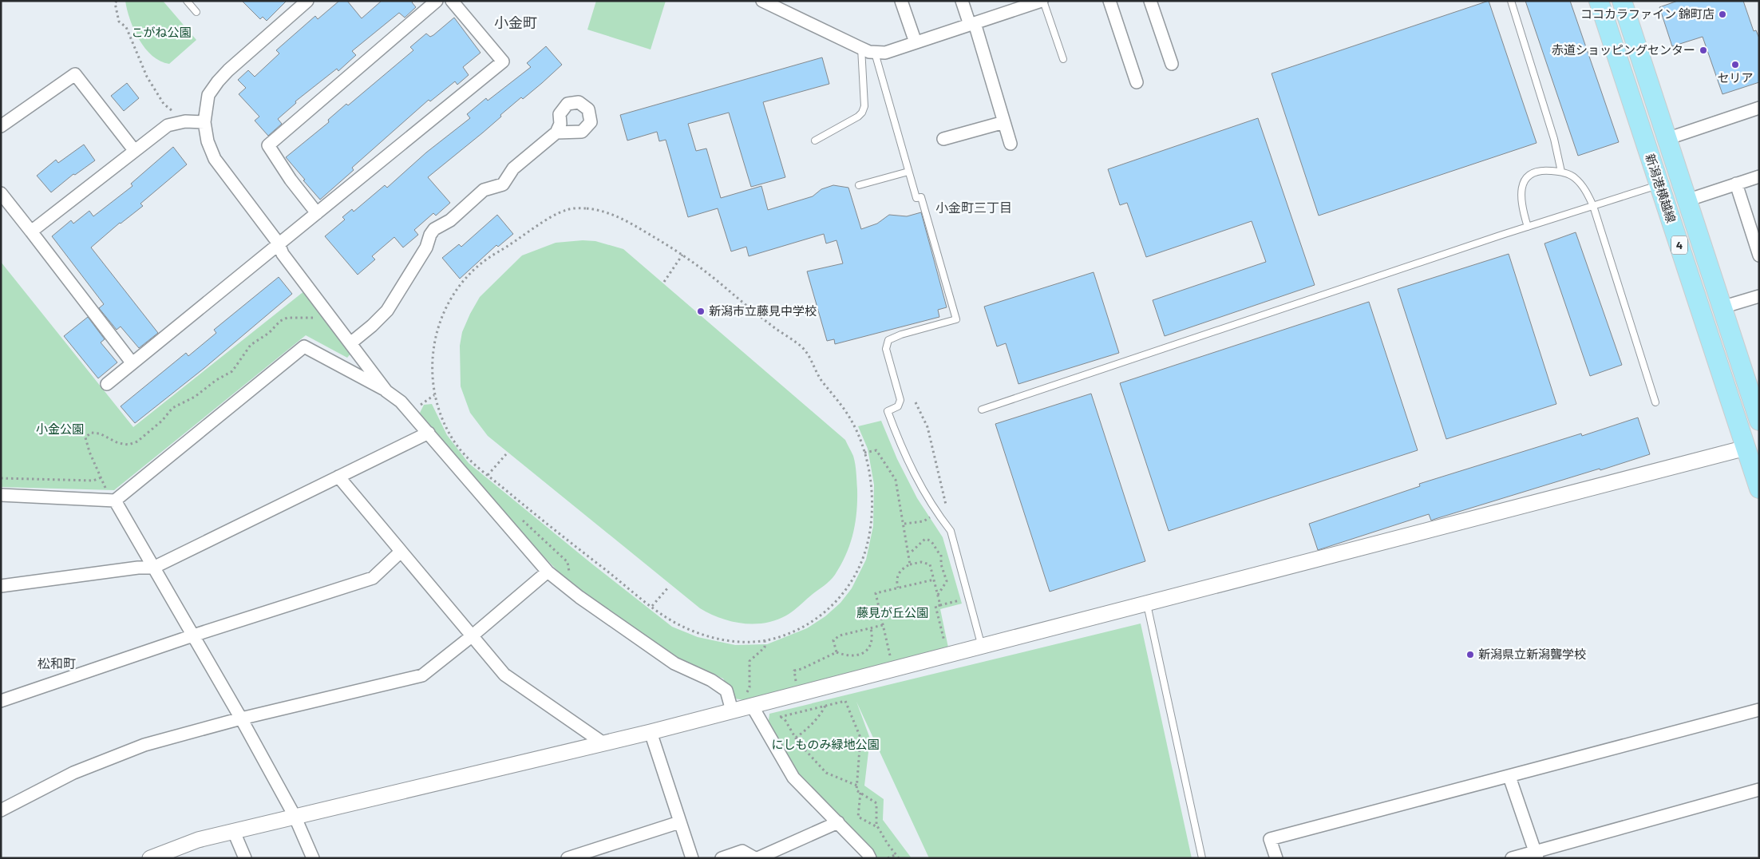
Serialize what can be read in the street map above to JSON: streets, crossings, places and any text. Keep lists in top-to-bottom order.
{
  "streets": {
    "main road": ["新潟港横越線", "4"]
  },
  "districts": ["小金町", "小金町三丁目", "松和町"],
  "parks": [
    "こがね公園",
    "小金公園",
    "藤見が丘公園",
    "にしものみ緑地公園"
  ],
  "places": [
    "ココカラファイン 錦町店",
    "赤道ショッピングセンター",
    "セリア",
    "新潟市立藤見中学校",
    "新潟県立新潟聾学校"
  ]
}
